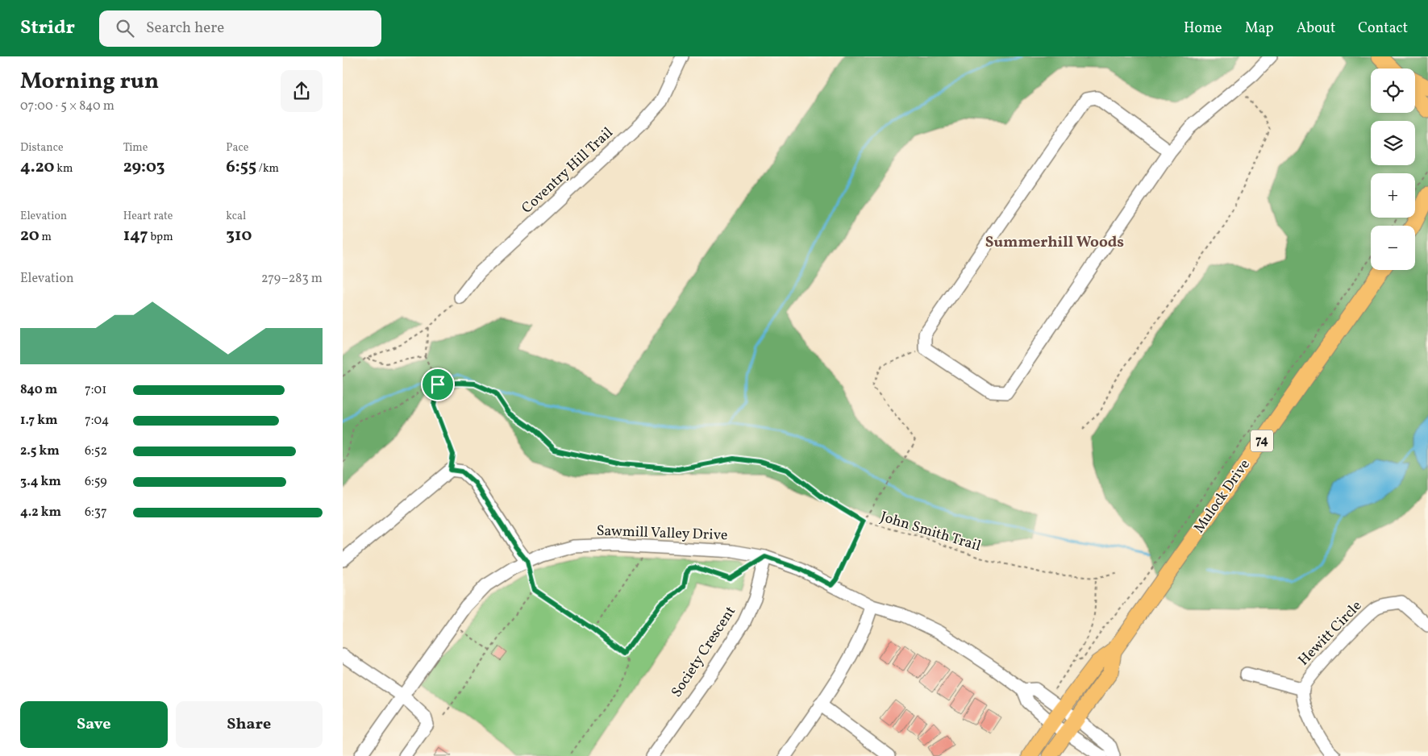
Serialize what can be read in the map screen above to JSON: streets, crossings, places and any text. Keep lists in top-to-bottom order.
{
  "streets": {
    "main road": ["74", "Mulock Drive"],
    "street": [
      "Coventry Hill Trail",
      "Sawmill Valley Drive",
      "Hewitt Circle",
      "Society Crescent"
    ],
    "path": ["John Smith Trail"]
  },
  "crossings": [
    ["Mulock Drive", "Sawmill Valley Drive"],
    ["Sawmill Valley Drive", "Society Crescent"]
  ],
  "districts": ["Summerhill Woods"],
  "page": {
    "header": "Stridr",
    "search": "Search here",
    "nav": [
      "Home",
      "Map",
      "About",
      "Contact"
    ],
    "heading": ["Morning run", "07:00 · 5 × 840 m"],
    "map_buttons": ["+", "−"],
    "stats": [
      ["Distance", "4.20 km"],
      ["Time", "29:03"],
      ["Pace", "6:55 /km"],
      ["Elevation", "20 m"],
      ["Heart rate", "147 bpm"],
      ["kcal", "310"]
    ],
    "chart": ["Elevation", "279–283 m"],
    "list": [
      {
        "name": "840 m",
        "note": "7:01"
      },
      {
        "name": "1.7 km",
        "note": "7:04"
      },
      {
        "name": "2.5 km",
        "note": "6:52"
      },
      {
        "name": "3.4 km",
        "note": "6:59"
      },
      {
        "name": "4.2 km",
        "note": "6:37"
      }
    ],
    "buttons": ["Save", "Share"]
  }
}
